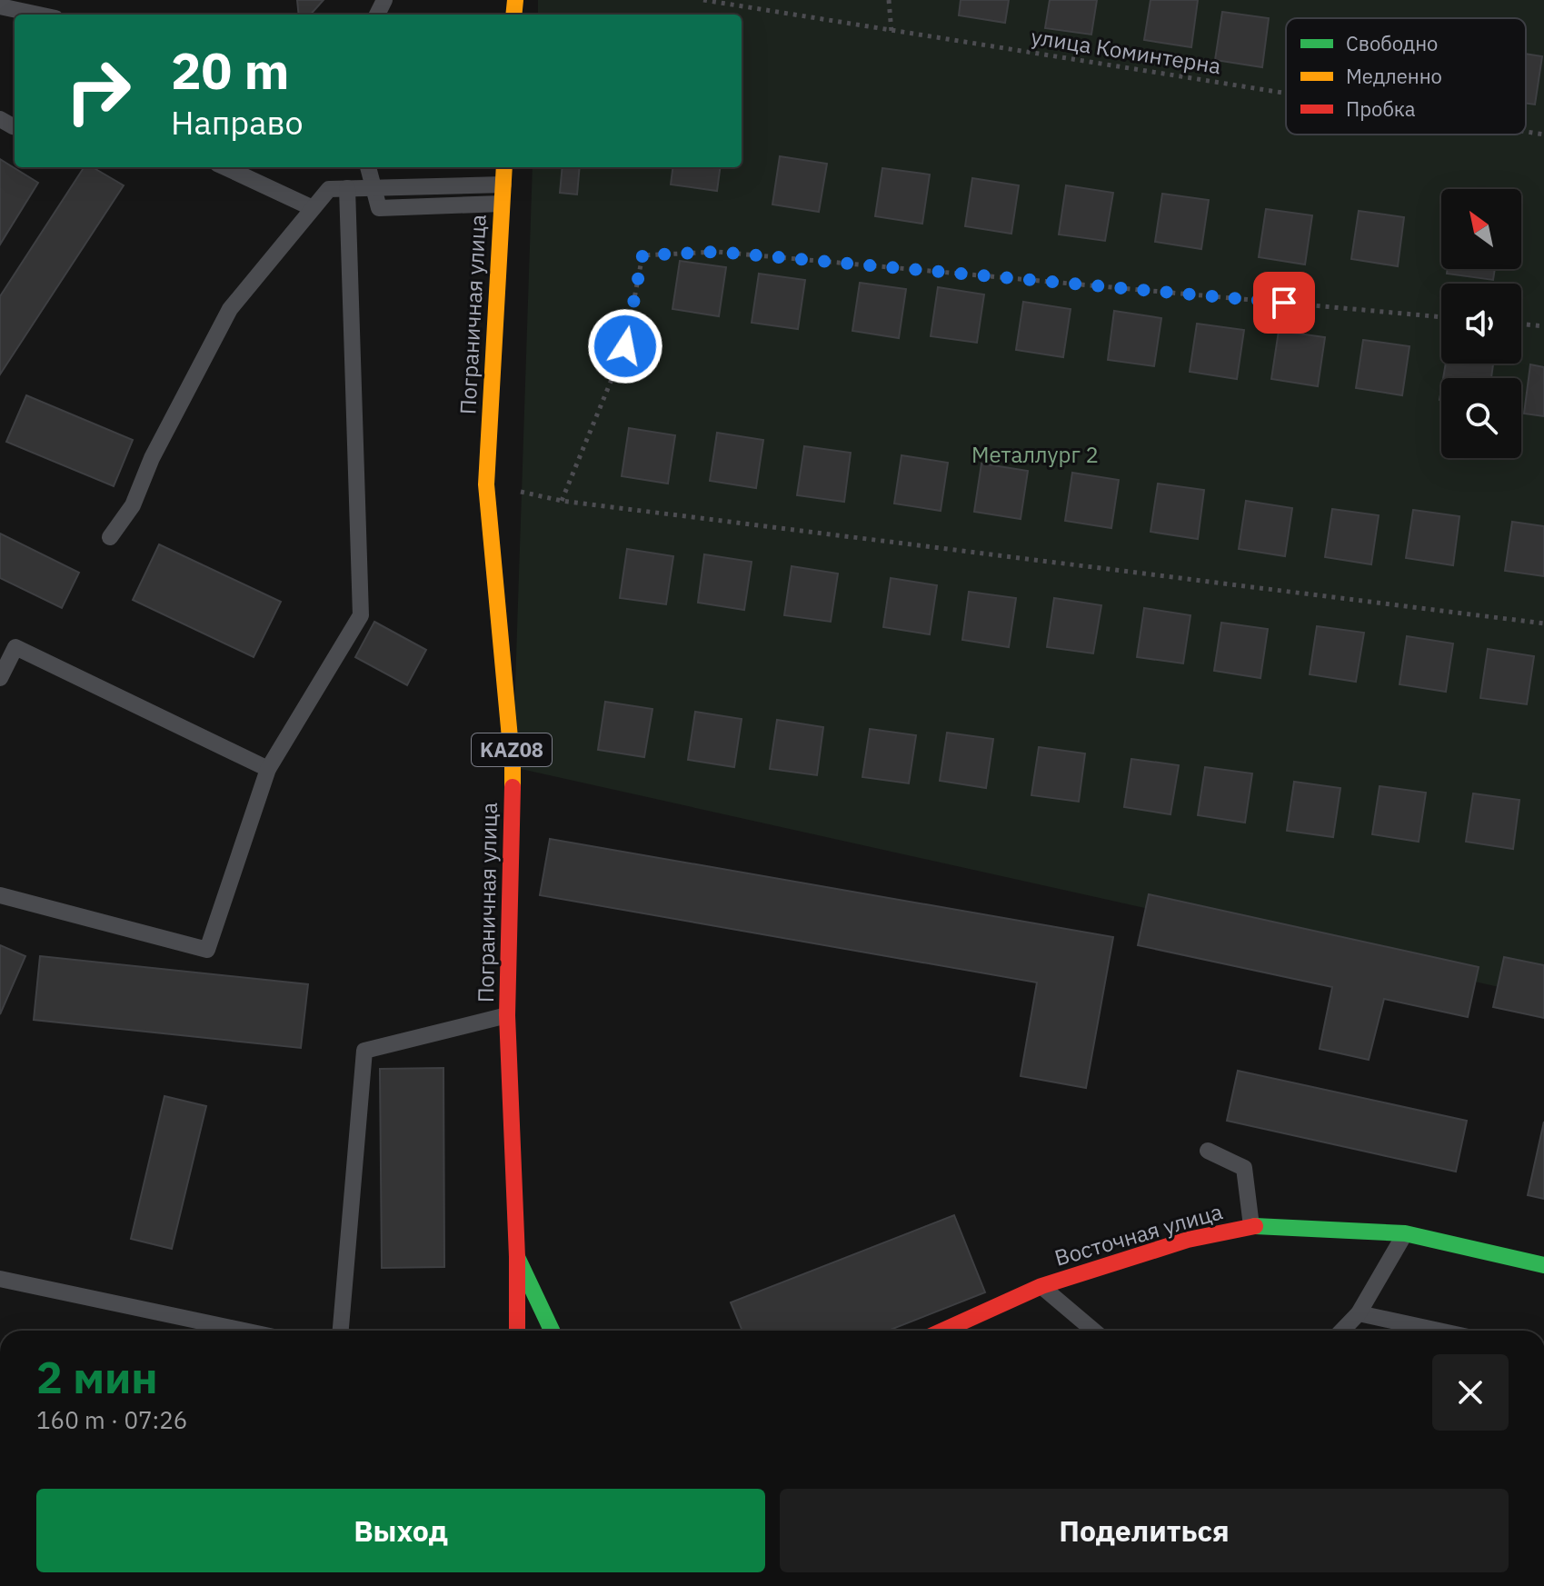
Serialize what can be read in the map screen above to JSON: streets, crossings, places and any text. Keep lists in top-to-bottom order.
{
  "streets": {
    "main road": ["Пограничная улица", "KAZ08", "Восточная улица"],
    "path": ["улица Коминтерна"]
  },
  "parks": ["Металлург 2"],
  "legend": ["Свободно", "Медленно", "Пробка"],
  "north": "top left",
  "page": {
    "turn": ["20 m", "Направо"],
    "heading": ["2 мин", "160 m · 07:26"],
    "buttons": ["Выход", "Поделиться"]
  }
}
